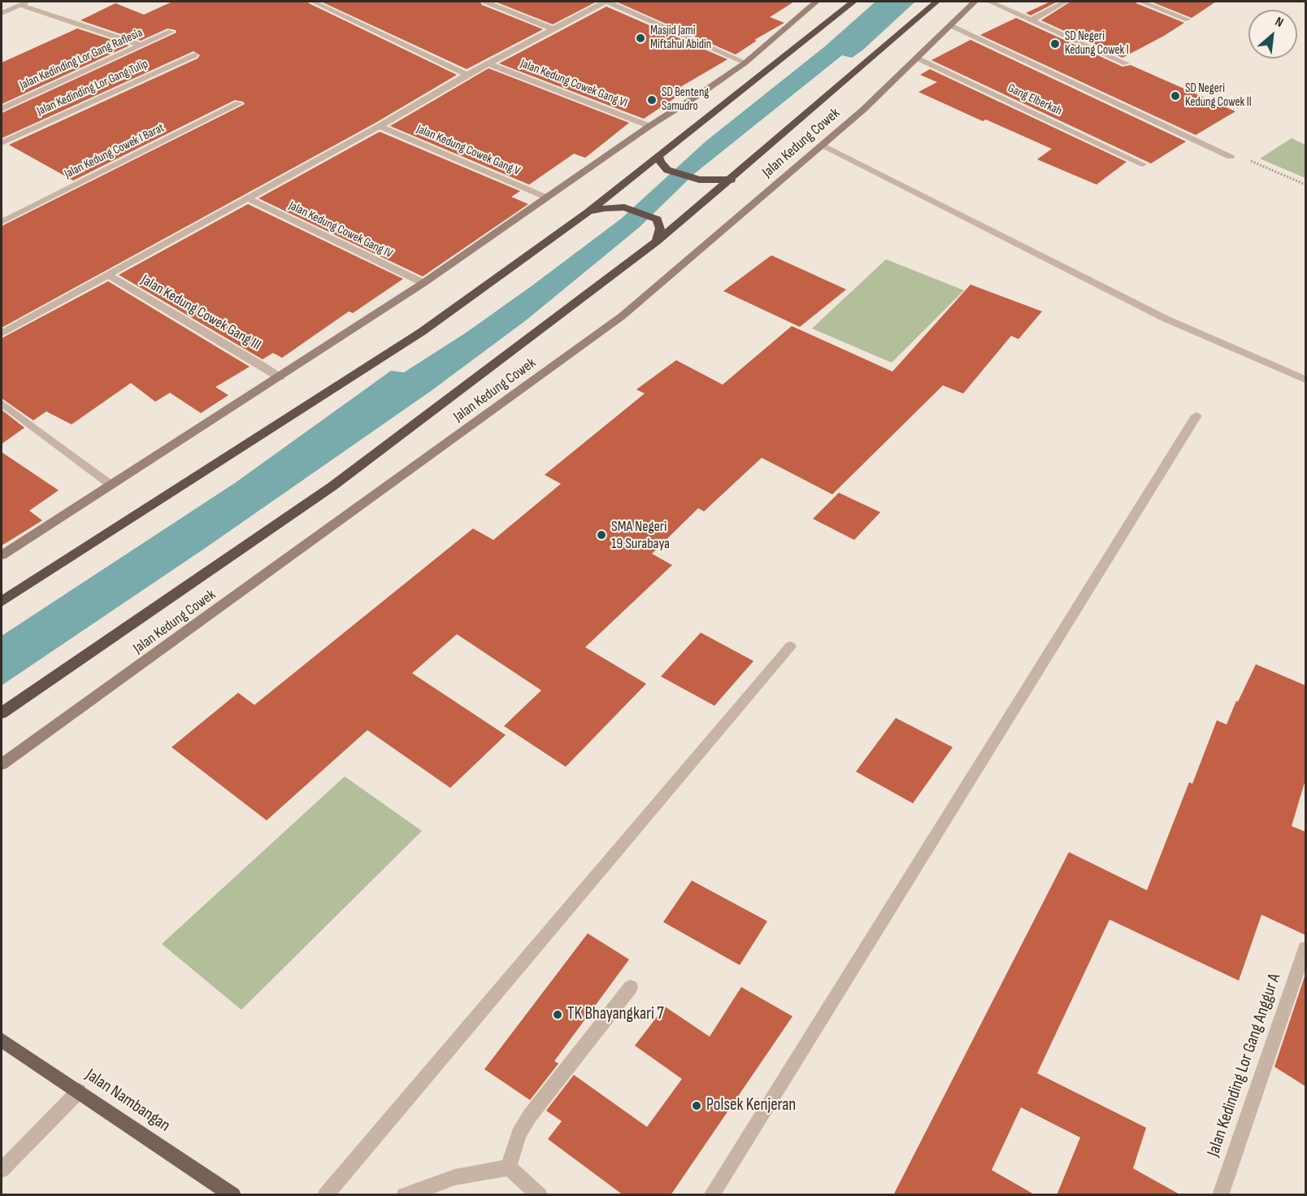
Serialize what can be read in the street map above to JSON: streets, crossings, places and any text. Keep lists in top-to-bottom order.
{
  "streets": {
    "highway": ["Jalan Kedung Cowek"],
    "main road": ["Jalan Nambangan"],
    "street": [
      "Jalan Kedinding Lor Gang Raflesia",
      "Jalan Kedung Cowek Gang VI",
      "Jalan Kedinding Lor Gang Tulip",
      "Gang Elberkah",
      "Jalan Kedung Cowek Gang V",
      "Jalan Kedung Cowek I Barat",
      "Jalan Kedung Cowek Gang IV",
      "Jalan Kedung Cowek Gang III",
      "Jalan Kedinding Lor Gang Anggur A"
    ]
  },
  "crossings": [
    ["Gang Elberkah", "Jalan Kedung Cowek"]
  ],
  "places": [
    "Masjid Jami Miftahul Abidin",
    "SD Negeri Kedung Cowek I",
    "SD Negeri Kedung Cowek II",
    "SD Benteng Samudro",
    "SMA Negeri 19 Surabaya",
    "TK Bhayangkari 7",
    "Polsek Kenjeran"
  ],
  "north": "top right"
}
